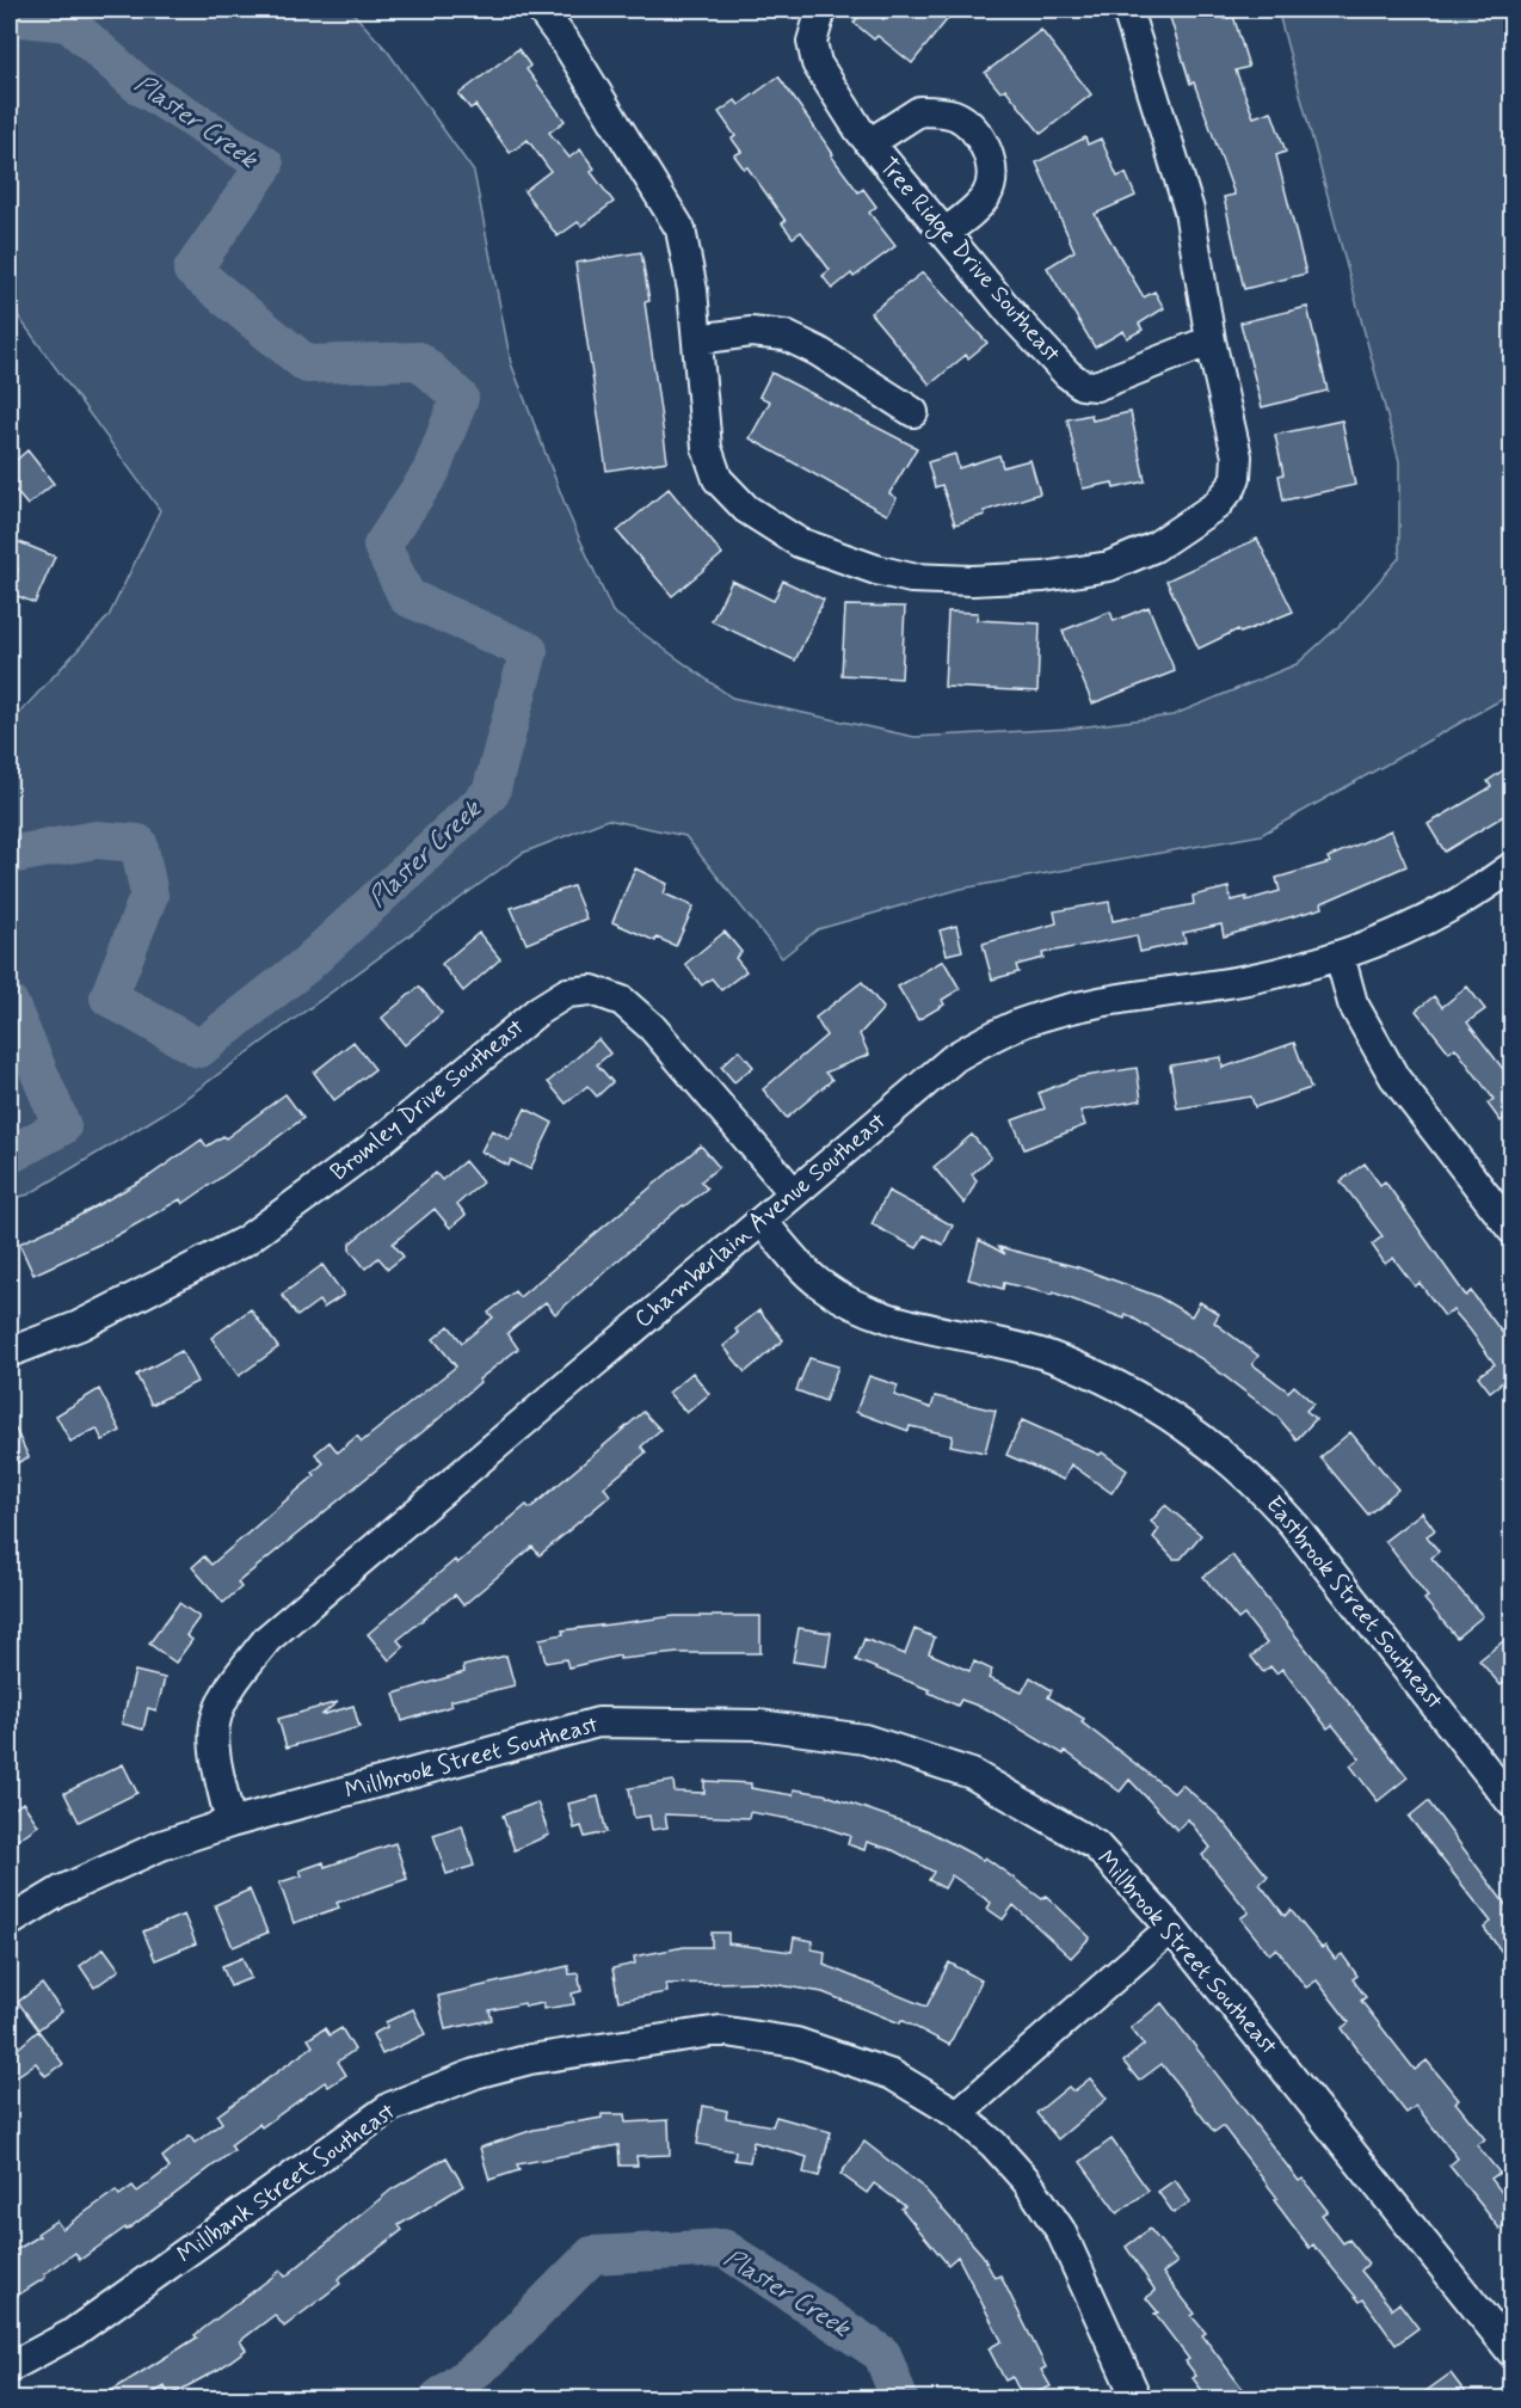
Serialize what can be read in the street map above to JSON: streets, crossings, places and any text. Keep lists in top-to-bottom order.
{
  "streets": {
    "street": [
      "Tree Ridge Drive Southeast",
      "Bromley Drive Southeast",
      "Chamberlain Avenue Southeast",
      "Eastbrook Street Southeast",
      "Millbrook Street Southeast",
      "Millbank Street Southeast"
    ]
  },
  "crossings": [
    ["Bromley Drive Southeast", "Chamberlain Avenue Southeast"],
    ["Chamberlain Avenue Southeast", "Eastbrook Street Southeast"],
    ["Chamberlain Avenue Southeast", "Millbrook Street Southeast"]
  ],
  "water": ["Plaster Creek"]
}
